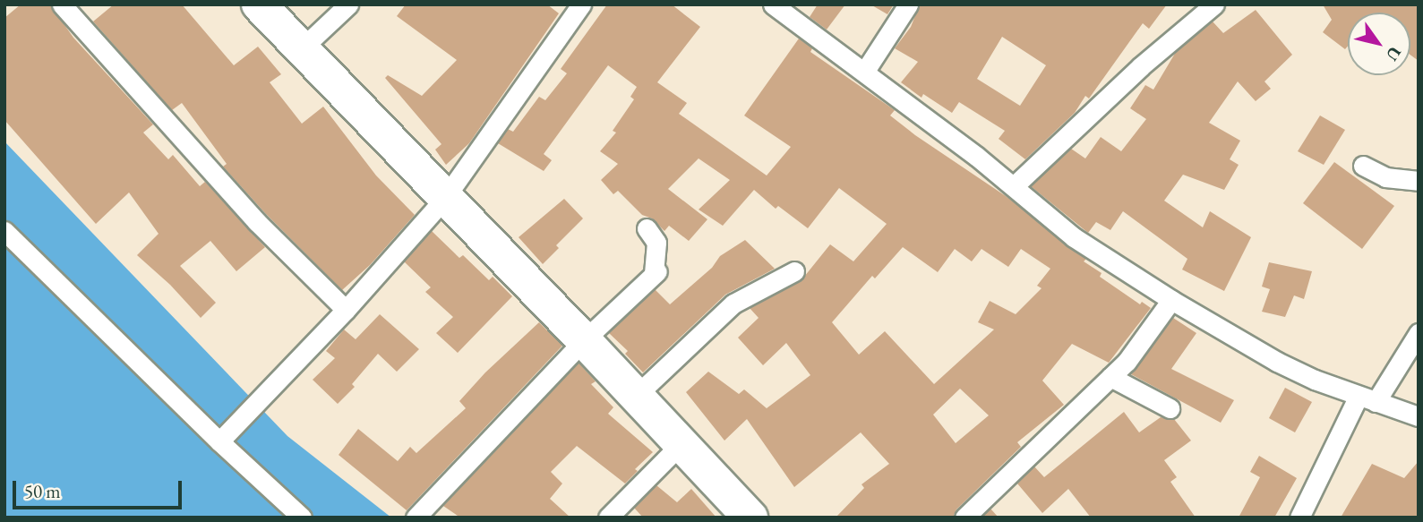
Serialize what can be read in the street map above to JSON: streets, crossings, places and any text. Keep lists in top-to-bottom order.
{
  "scale_bar": "50 m",
  "north": "bottom right"
}
